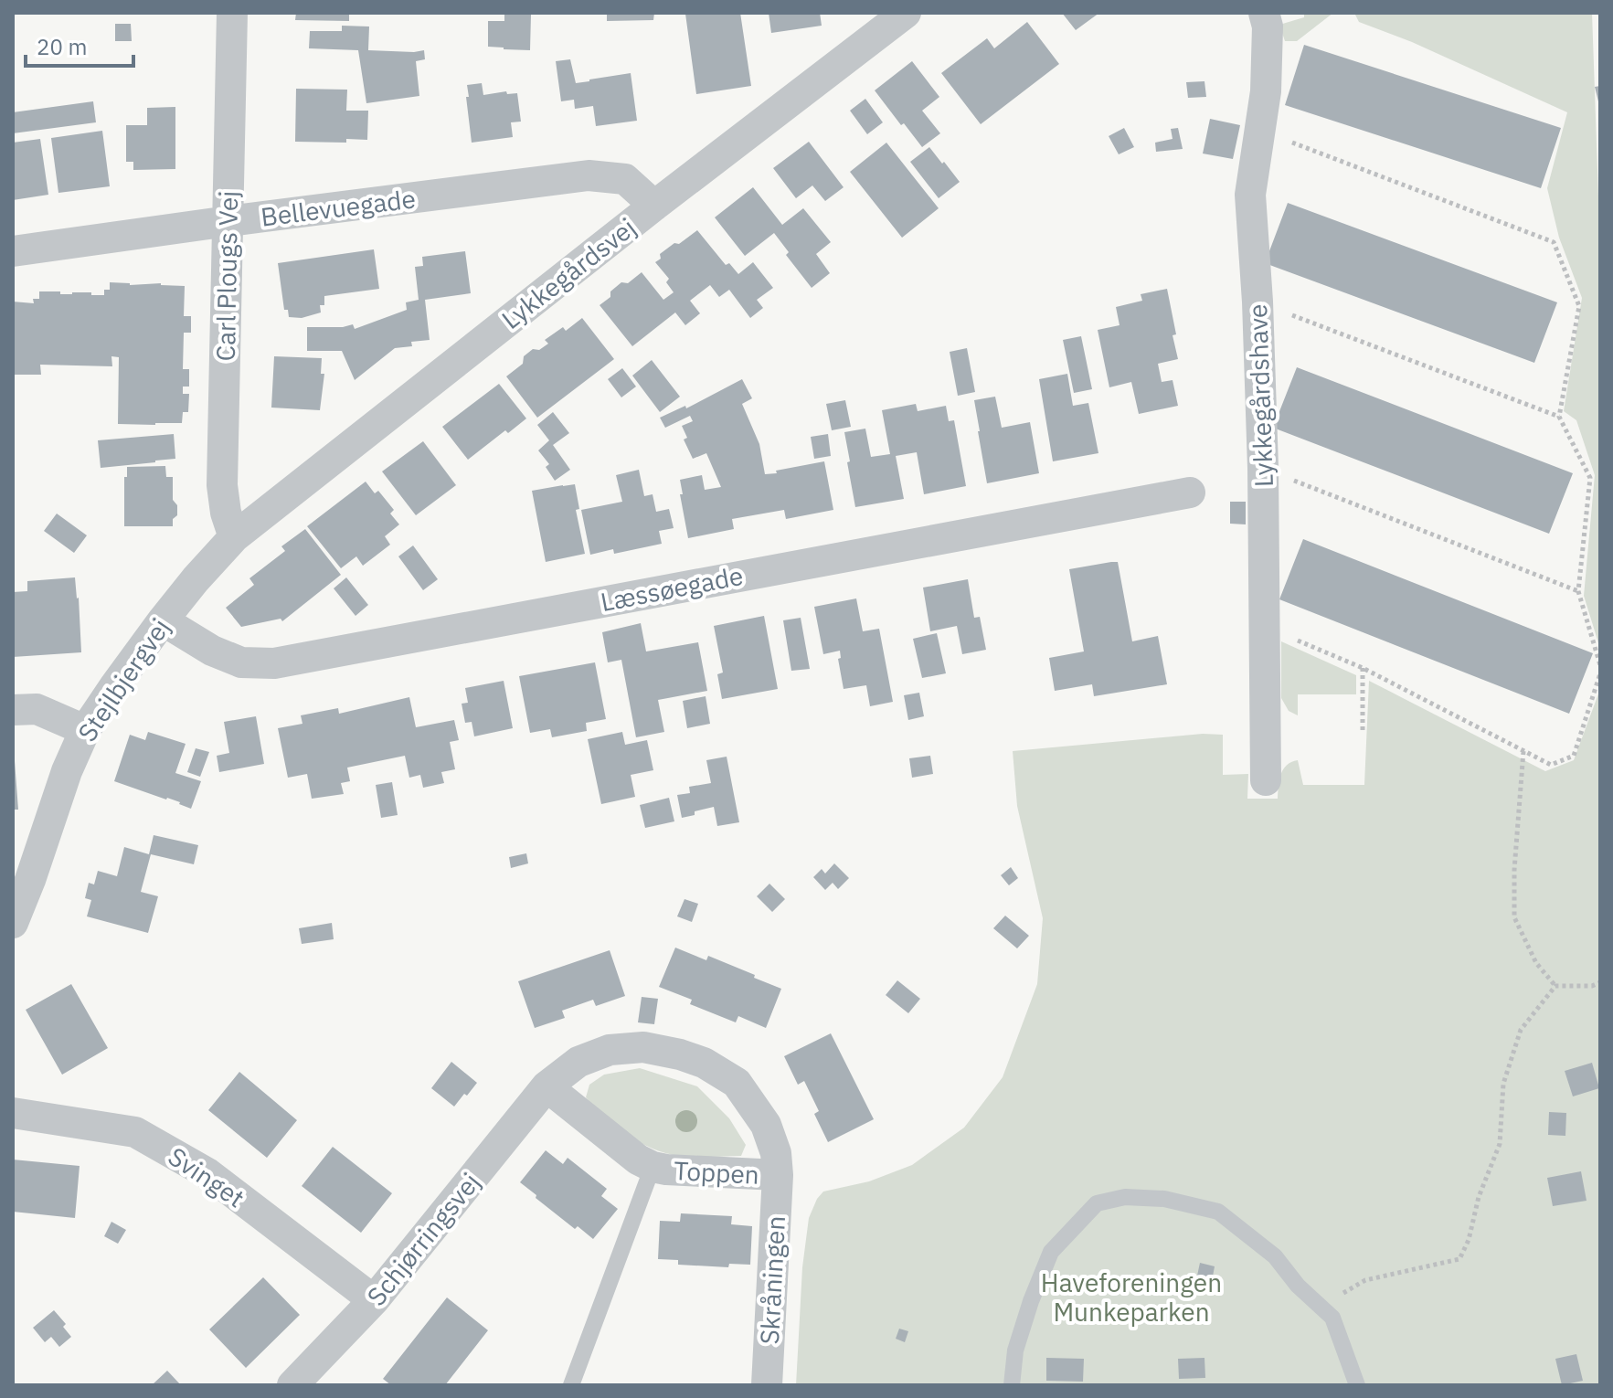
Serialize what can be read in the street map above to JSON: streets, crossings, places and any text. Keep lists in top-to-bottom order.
{
  "streets": {
    "street": [
      "Bellevuegade",
      "Lykkegårdsvej",
      "Carl Plougs Vej",
      "Lykkegårdshave",
      "Læssøegade",
      "Stejlbjergvej",
      "Toppen",
      "Svinget",
      "Schjørringsvej",
      "Skråningen"
    ]
  },
  "crossings": [
    ["Bellevuegade", "Lykkegårdsvej"],
    ["Bellevuegade", "Carl Plougs Vej"],
    ["Lykkegårdsvej", "Carl Plougs Vej"],
    ["Lykkegårdsvej", "Stejlbjergvej"],
    ["Carl Plougs Vej", "Stejlbjergvej"],
    ["Læssøegade", "Stejlbjergvej"],
    ["Toppen", "Schjørringsvej"],
    ["Toppen", "Skråningen"],
    ["Svinget", "Schjørringsvej"]
  ],
  "parks": ["Haveforeningen Munkeparken"],
  "scale_bar": "20 m"
}
